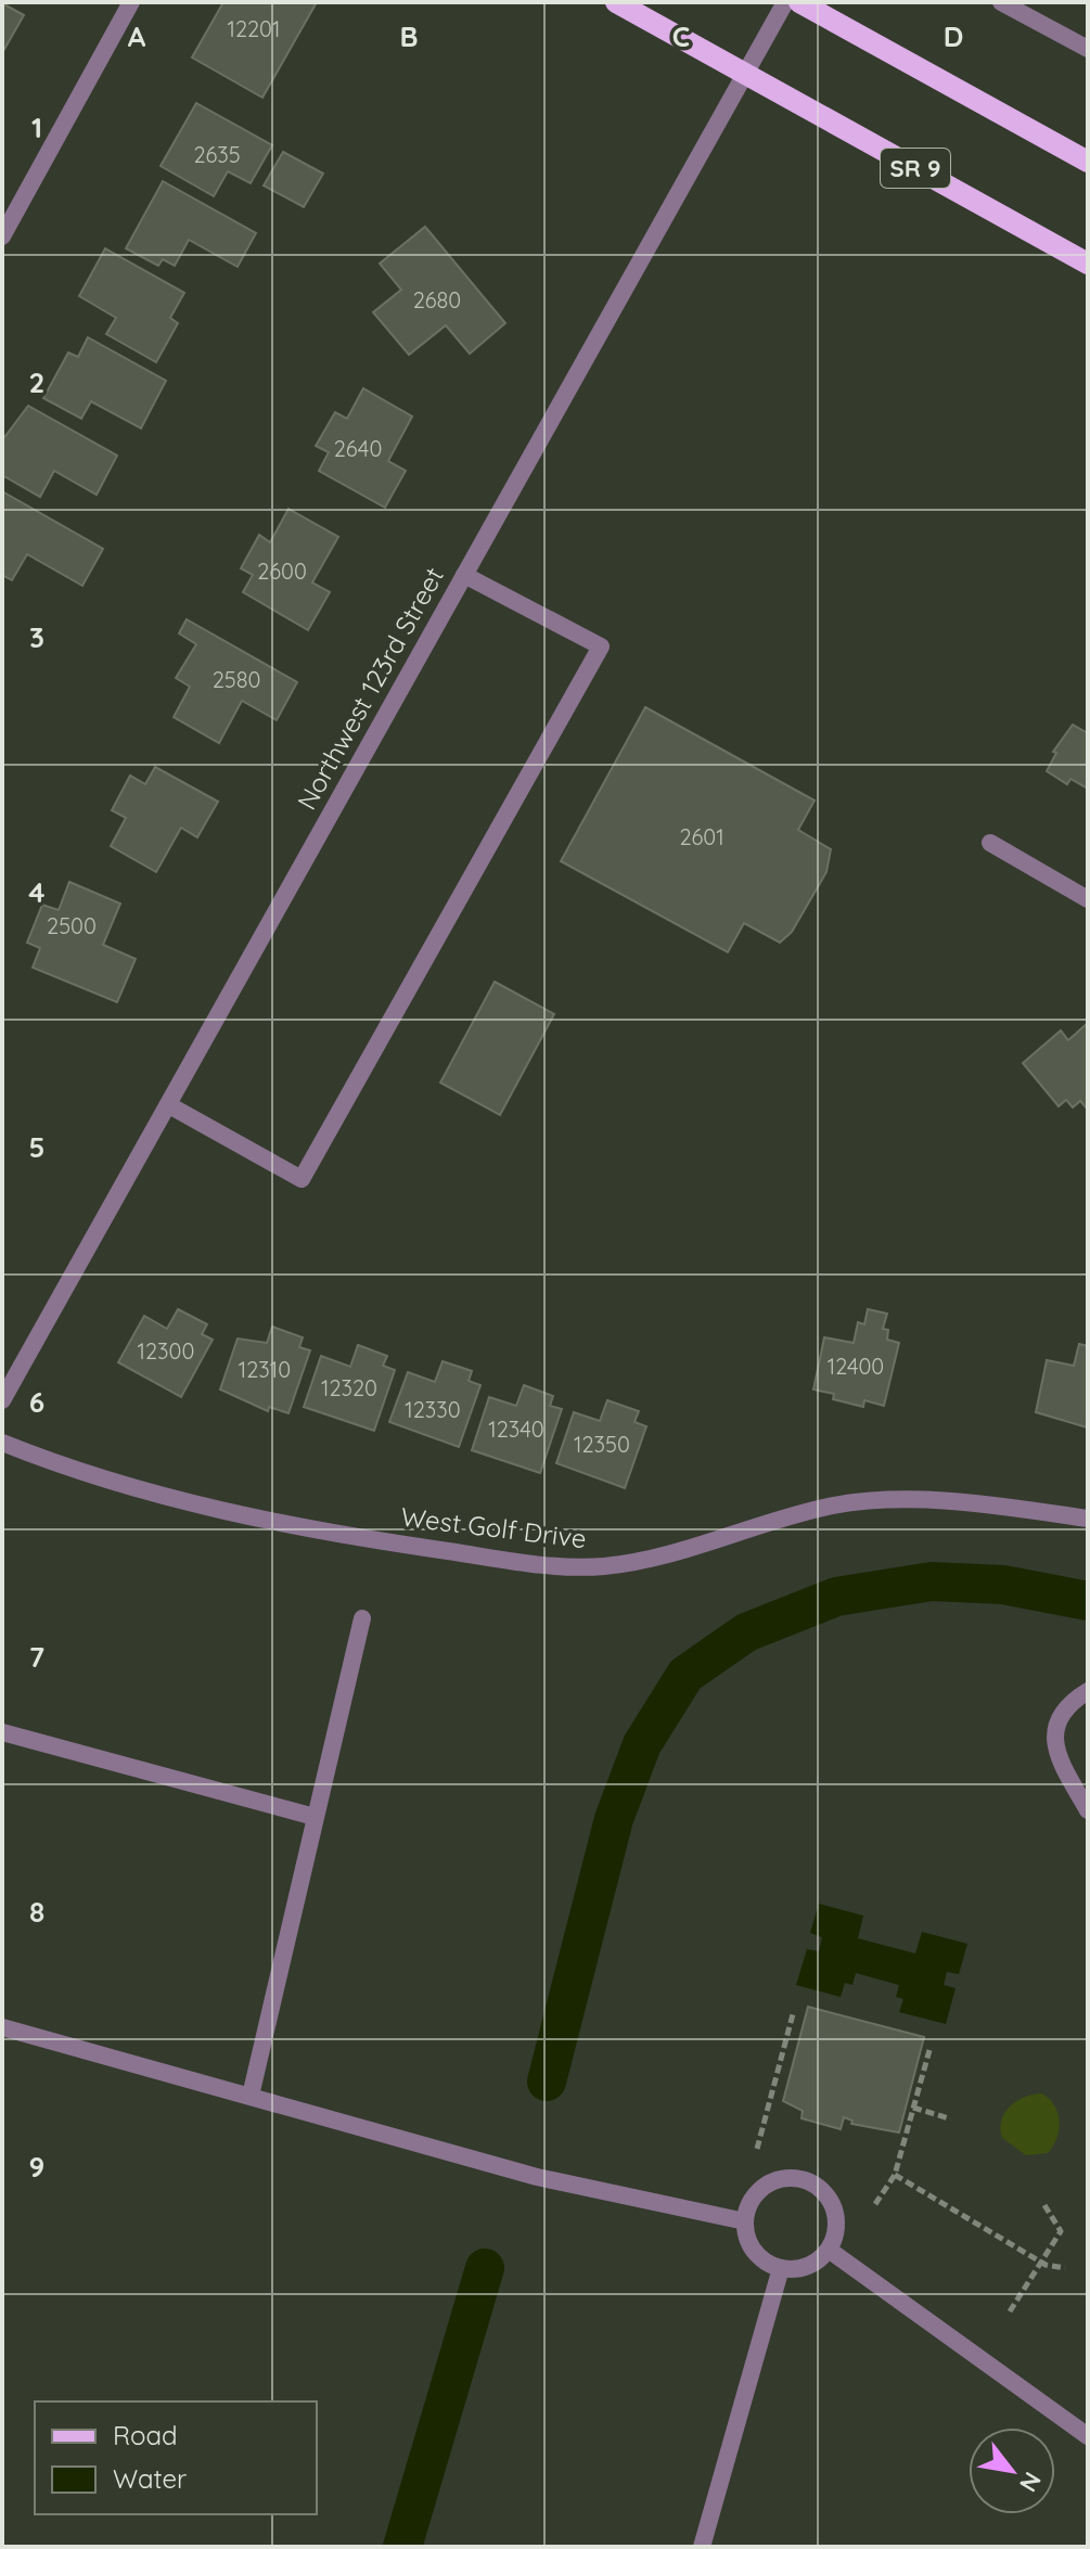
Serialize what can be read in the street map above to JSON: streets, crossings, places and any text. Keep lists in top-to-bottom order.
{
  "streets": {
    "main road": ["SR 9"],
    "street": ["Northwest 123rd Street", "West Golf Drive"]
  },
  "crossings": [
    ["SR 9", "Northwest 123rd Street"]
  ],
  "house_numbers": [
    "12201",
    "2635",
    "2680",
    "2640",
    "2600",
    "2580",
    "2601",
    "2500",
    "12300",
    "12400",
    "12310",
    "12320",
    "12330",
    "12340",
    "12350"
  ],
  "legend": ["Road", "Water"],
  "north": "bottom right",
  "grid": {
    "columns": [
      "A",
      "B",
      "C",
      "D"
    ],
    "rows": [
      "1",
      "2",
      "3",
      "4",
      "5",
      "6",
      "7",
      "8",
      "9"
    ]
  }
}
